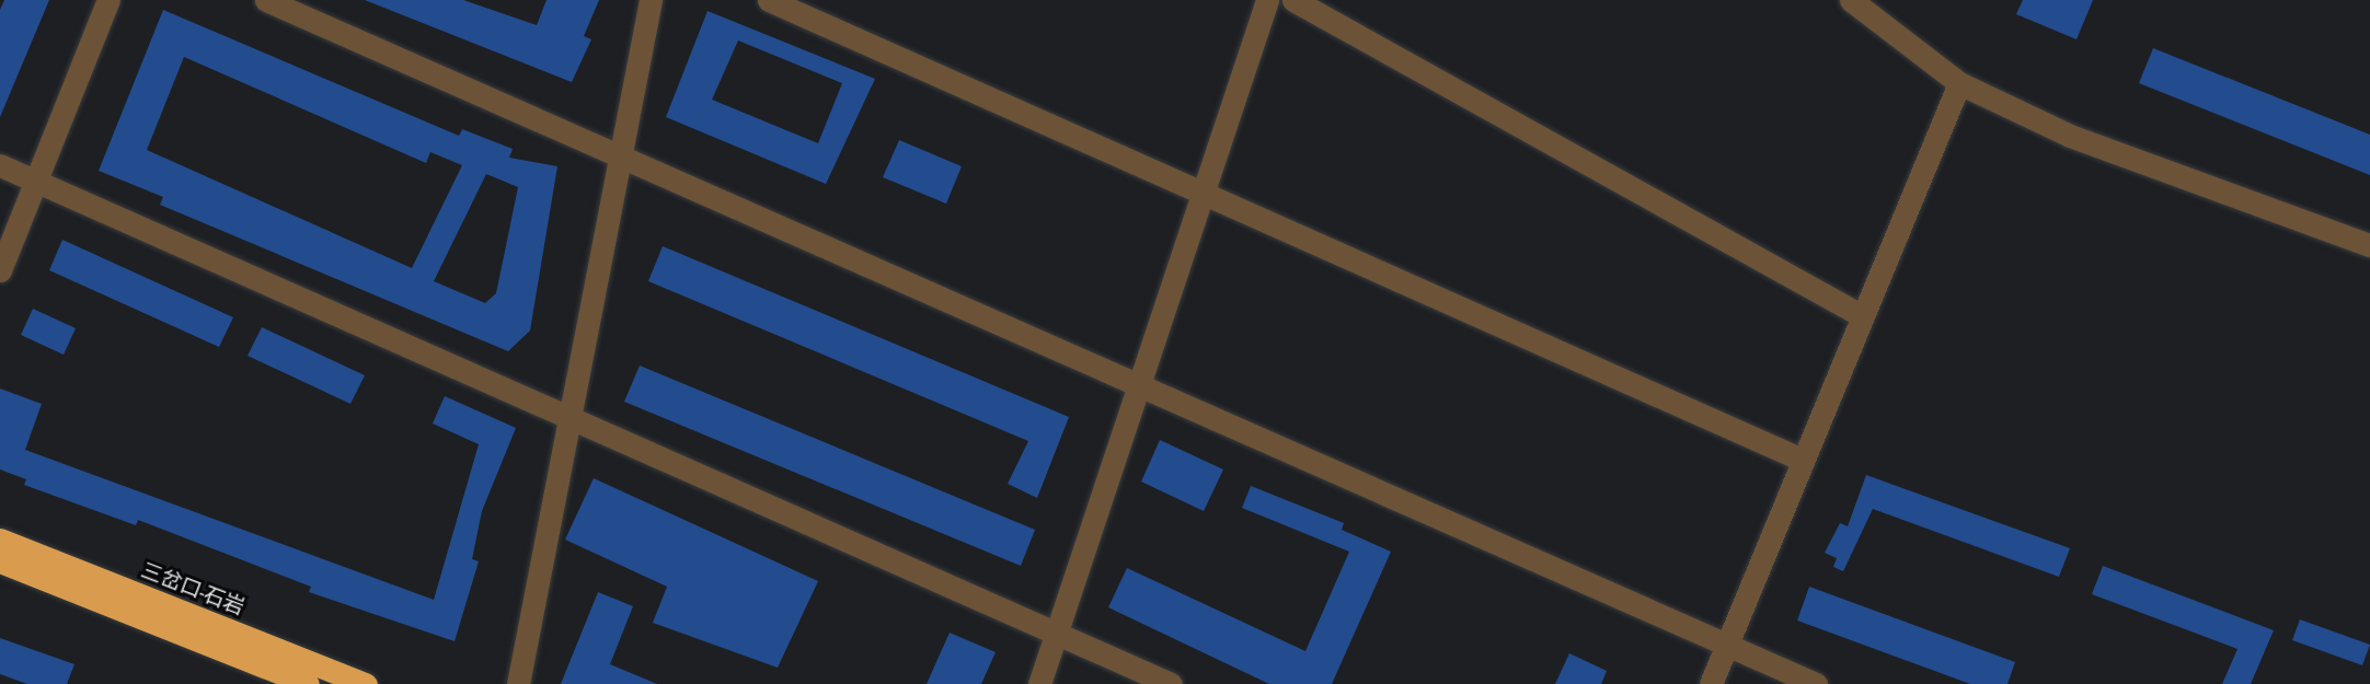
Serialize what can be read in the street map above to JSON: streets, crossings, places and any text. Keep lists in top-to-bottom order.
{
  "streets": {
    "highway": ["三岔口-石岩"]
  }
}
